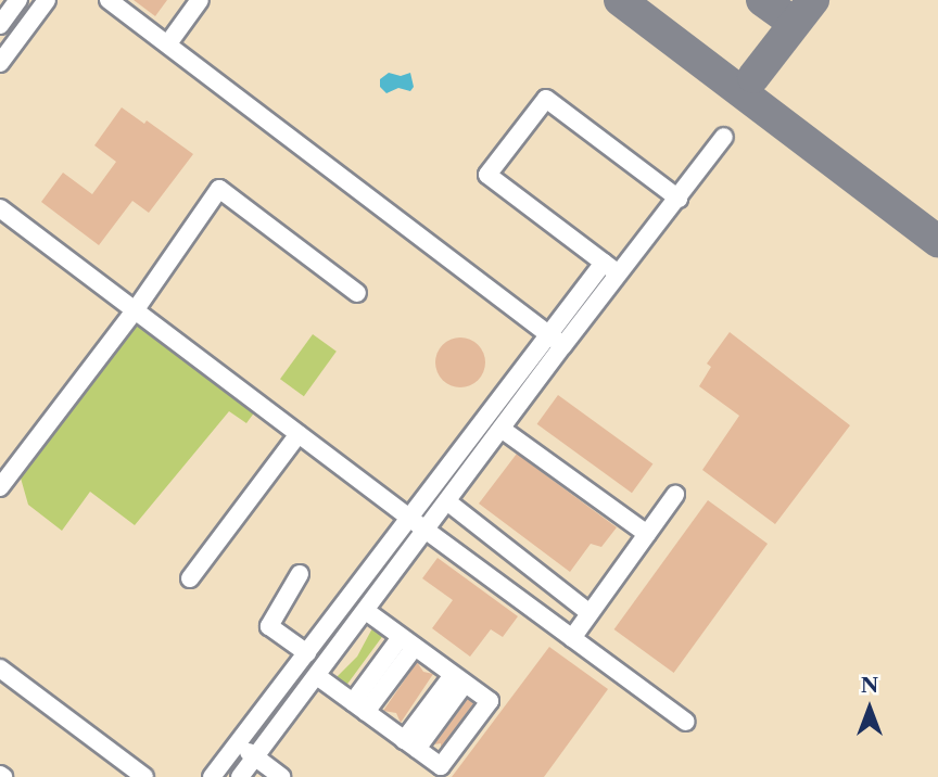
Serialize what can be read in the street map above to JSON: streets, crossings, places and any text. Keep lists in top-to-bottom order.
{
  "north": "top"
}
